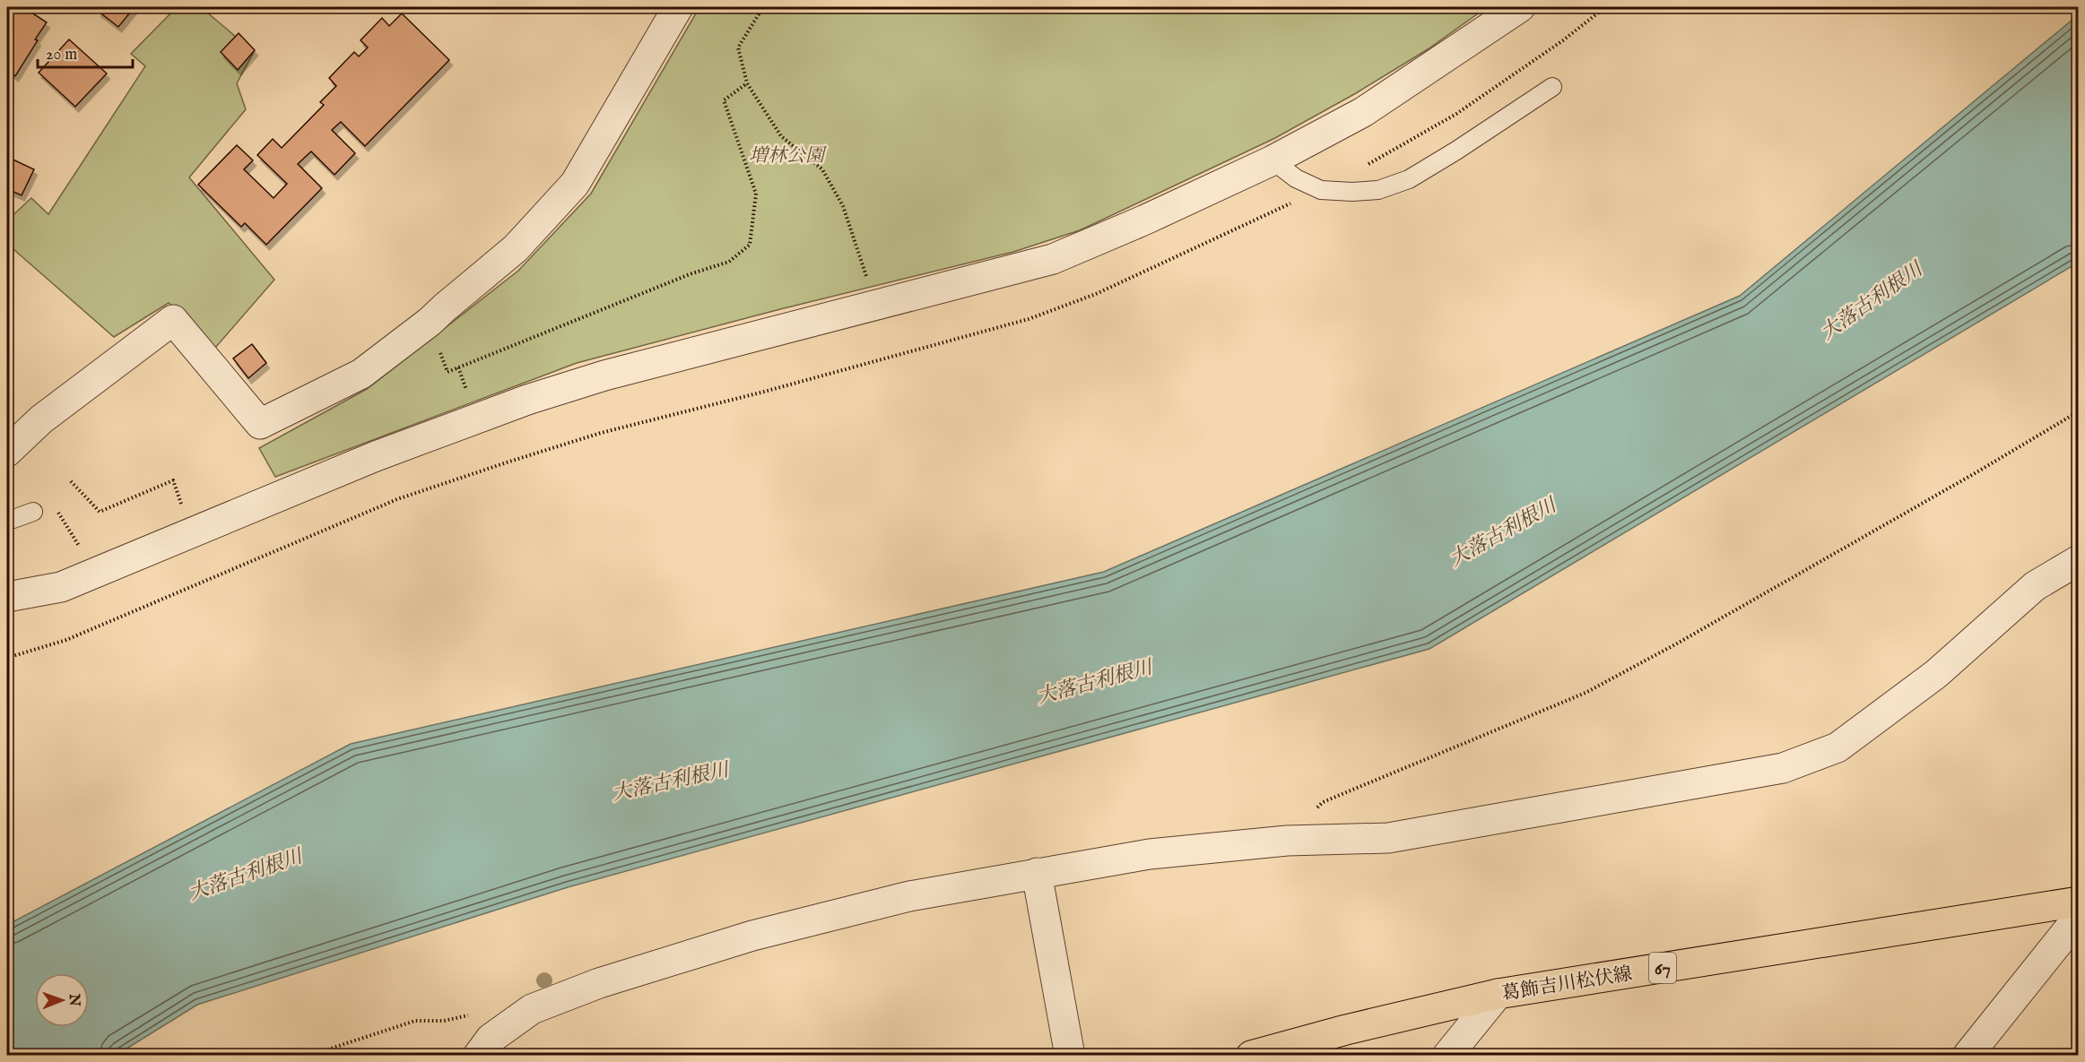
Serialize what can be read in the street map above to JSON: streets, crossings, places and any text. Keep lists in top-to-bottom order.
{
  "streets": {
    "main road": ["67", "葛飾吉川松伏線"]
  },
  "water": ["大落古利根川"],
  "parks": ["増林公園"],
  "scale_bar": "20 m",
  "north": "right"
}
